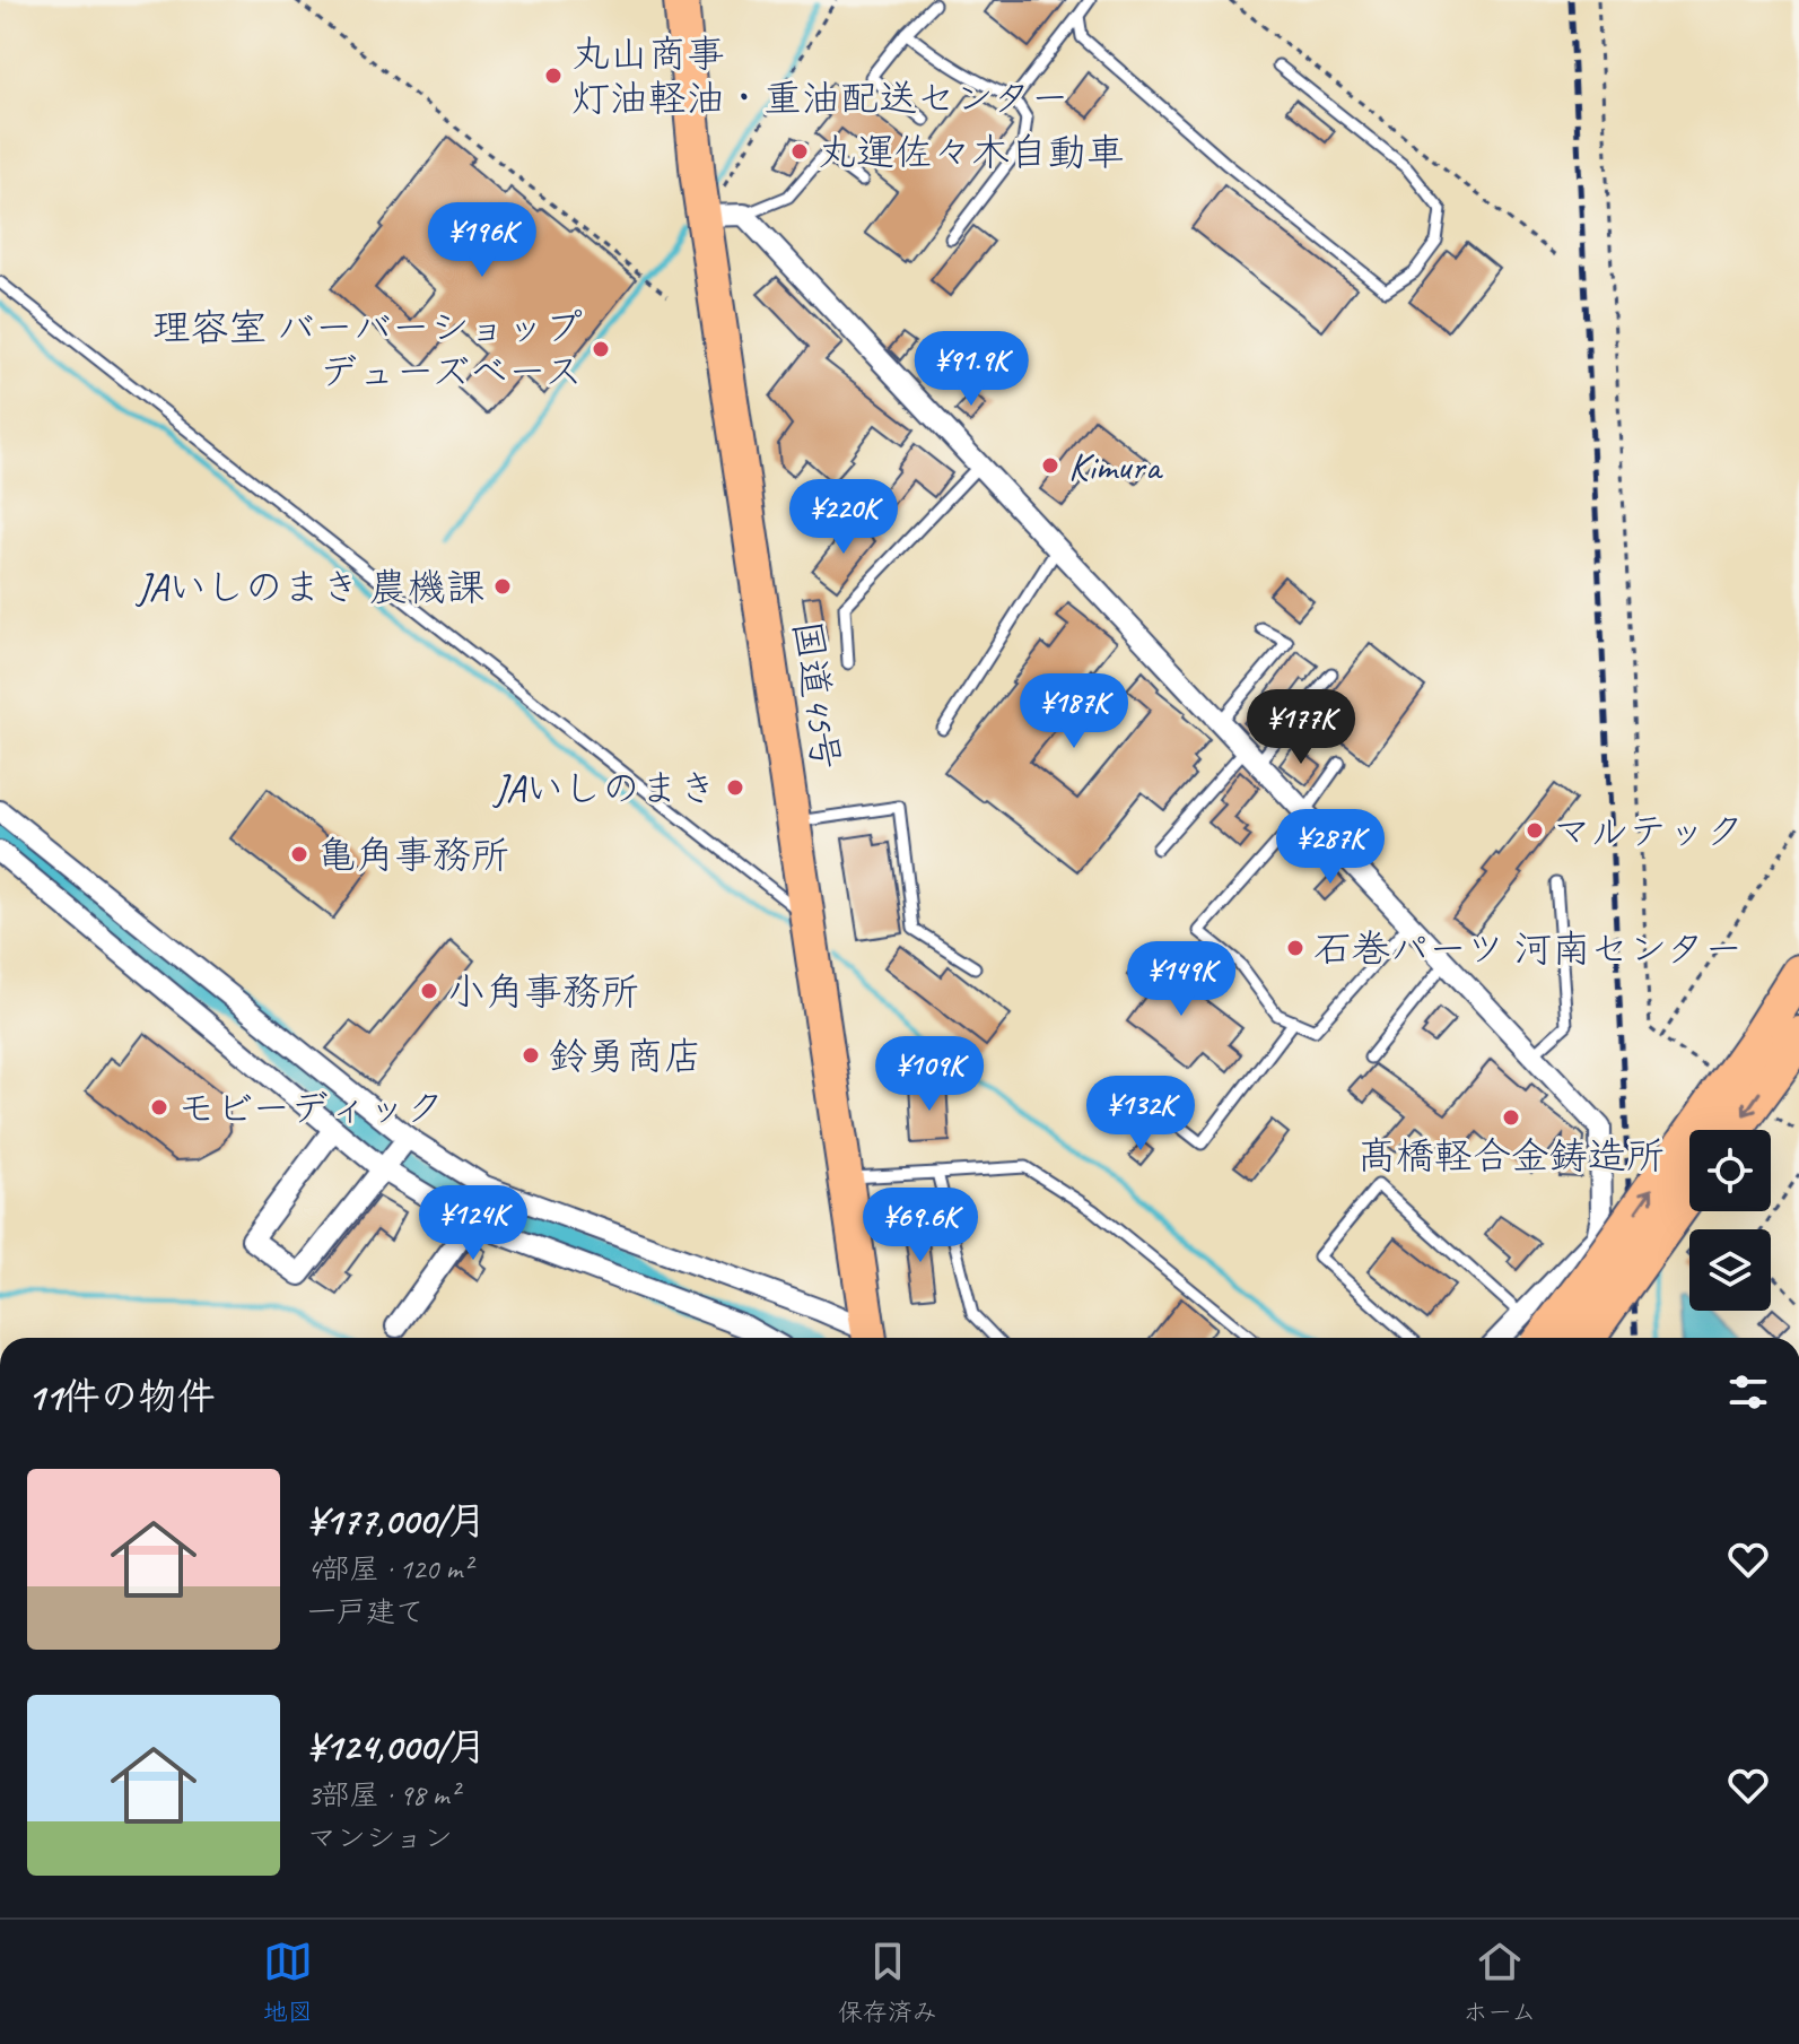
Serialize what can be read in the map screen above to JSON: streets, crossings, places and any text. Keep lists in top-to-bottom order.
{
  "streets": {
    "highway": ["国道45号"]
  },
  "places": [
    "丸山商事 灯油軽油・重油配送センター",
    "丸運佐々木自動車",
    "理容室 バーバーショップ デューズベース",
    "Kimura",
    "JAいしのまき 農機課",
    "JAいしのまき",
    "マルテック",
    "亀角事務所",
    "石巻パーツ 河南センター",
    "小角事務所",
    "鈴勇商店",
    "モビーディック",
    "髙橋軽合金鋳造所"
  ],
  "page": {
    "price": [
      "¥196K",
      "¥91.9K",
      "¥220K",
      "¥187K",
      "¥177K",
      "¥287K",
      "¥149K",
      "¥109K",
      "¥132K",
      "¥124K",
      "¥69.6K"
    ],
    "heading": "11件の物件",
    "list": [
      {
        "name": "¥177,000/月",
        "note": "4部屋 · 120 m² · 一戸建て"
      },
      {
        "name": "¥124,000/月",
        "note": "3部屋 · 98 m² · マンション"
      }
    ],
    "tabs": ["地図", "保存済み", "ホーム"]
  }
}
